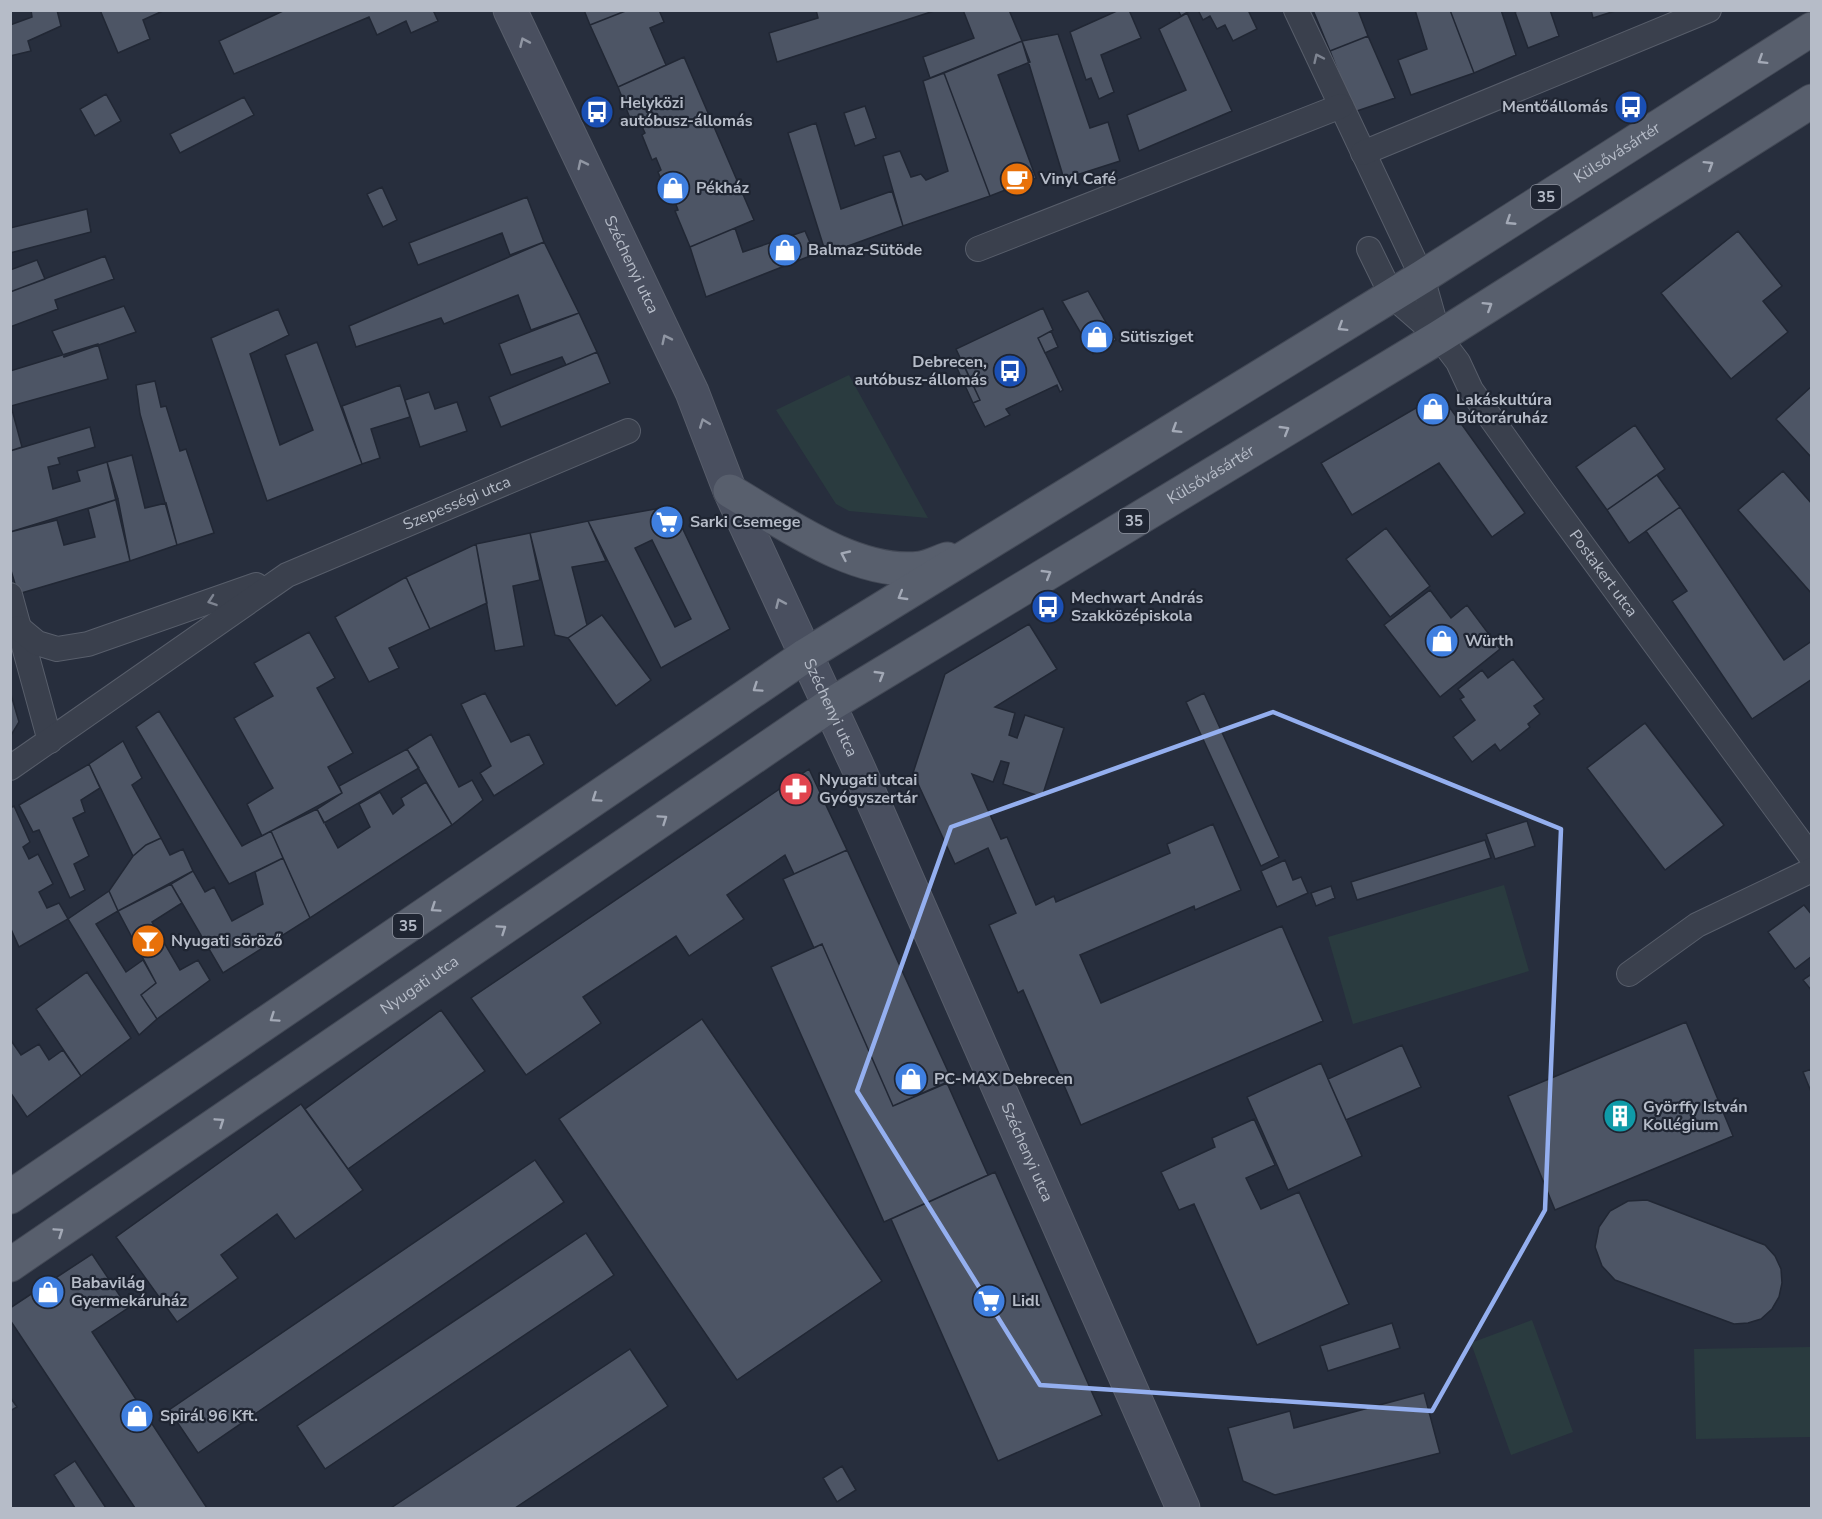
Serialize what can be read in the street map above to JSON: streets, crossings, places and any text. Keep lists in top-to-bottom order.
{
  "streets": {
    "main road": ["Külsővásártér", "35", "Nyugati utca"],
    "street": ["Széchenyi utca", "Szepességi utca", "Postakert utca"]
  },
  "crossings": [
    ["Külsővásártér", "35"],
    ["Külsővásártér", "Széchenyi utca"],
    ["Külsővásártér", "Postakert utca"],
    ["Külsővásártér", "Nyugati utca"],
    ["35", "Széchenyi utca"],
    ["Széchenyi utca", "Nyugati utca"]
  ],
  "one_way": ["Széchenyi utca"],
  "places": {
    "bus stop": [
      "Mentőállomás",
      "Helyközi autóbusz-állomás",
      "Debrecen, autóbusz-állomás",
      "Mechwart András Szakközépiskola"
    ],
    "cafe": ["Vinyl Café"],
    "shop": [
      "Pékház",
      "Balmaz-Sütöde",
      "Sütisziget",
      "Lakáskultúra Bútoráruház",
      "Würth",
      "PC-MAX Debrecen",
      "Babavilág Gyermekáruház",
      "Spirál 96 Kft."
    ],
    "supermarket": ["Sarki Csemege", "Lidl"],
    "pharmacy": ["Nyugati utcai Gyógyszertár"],
    "bar": ["Nyugati söröző"],
    "building": ["Györffy István Kollégium"]
  }
}
